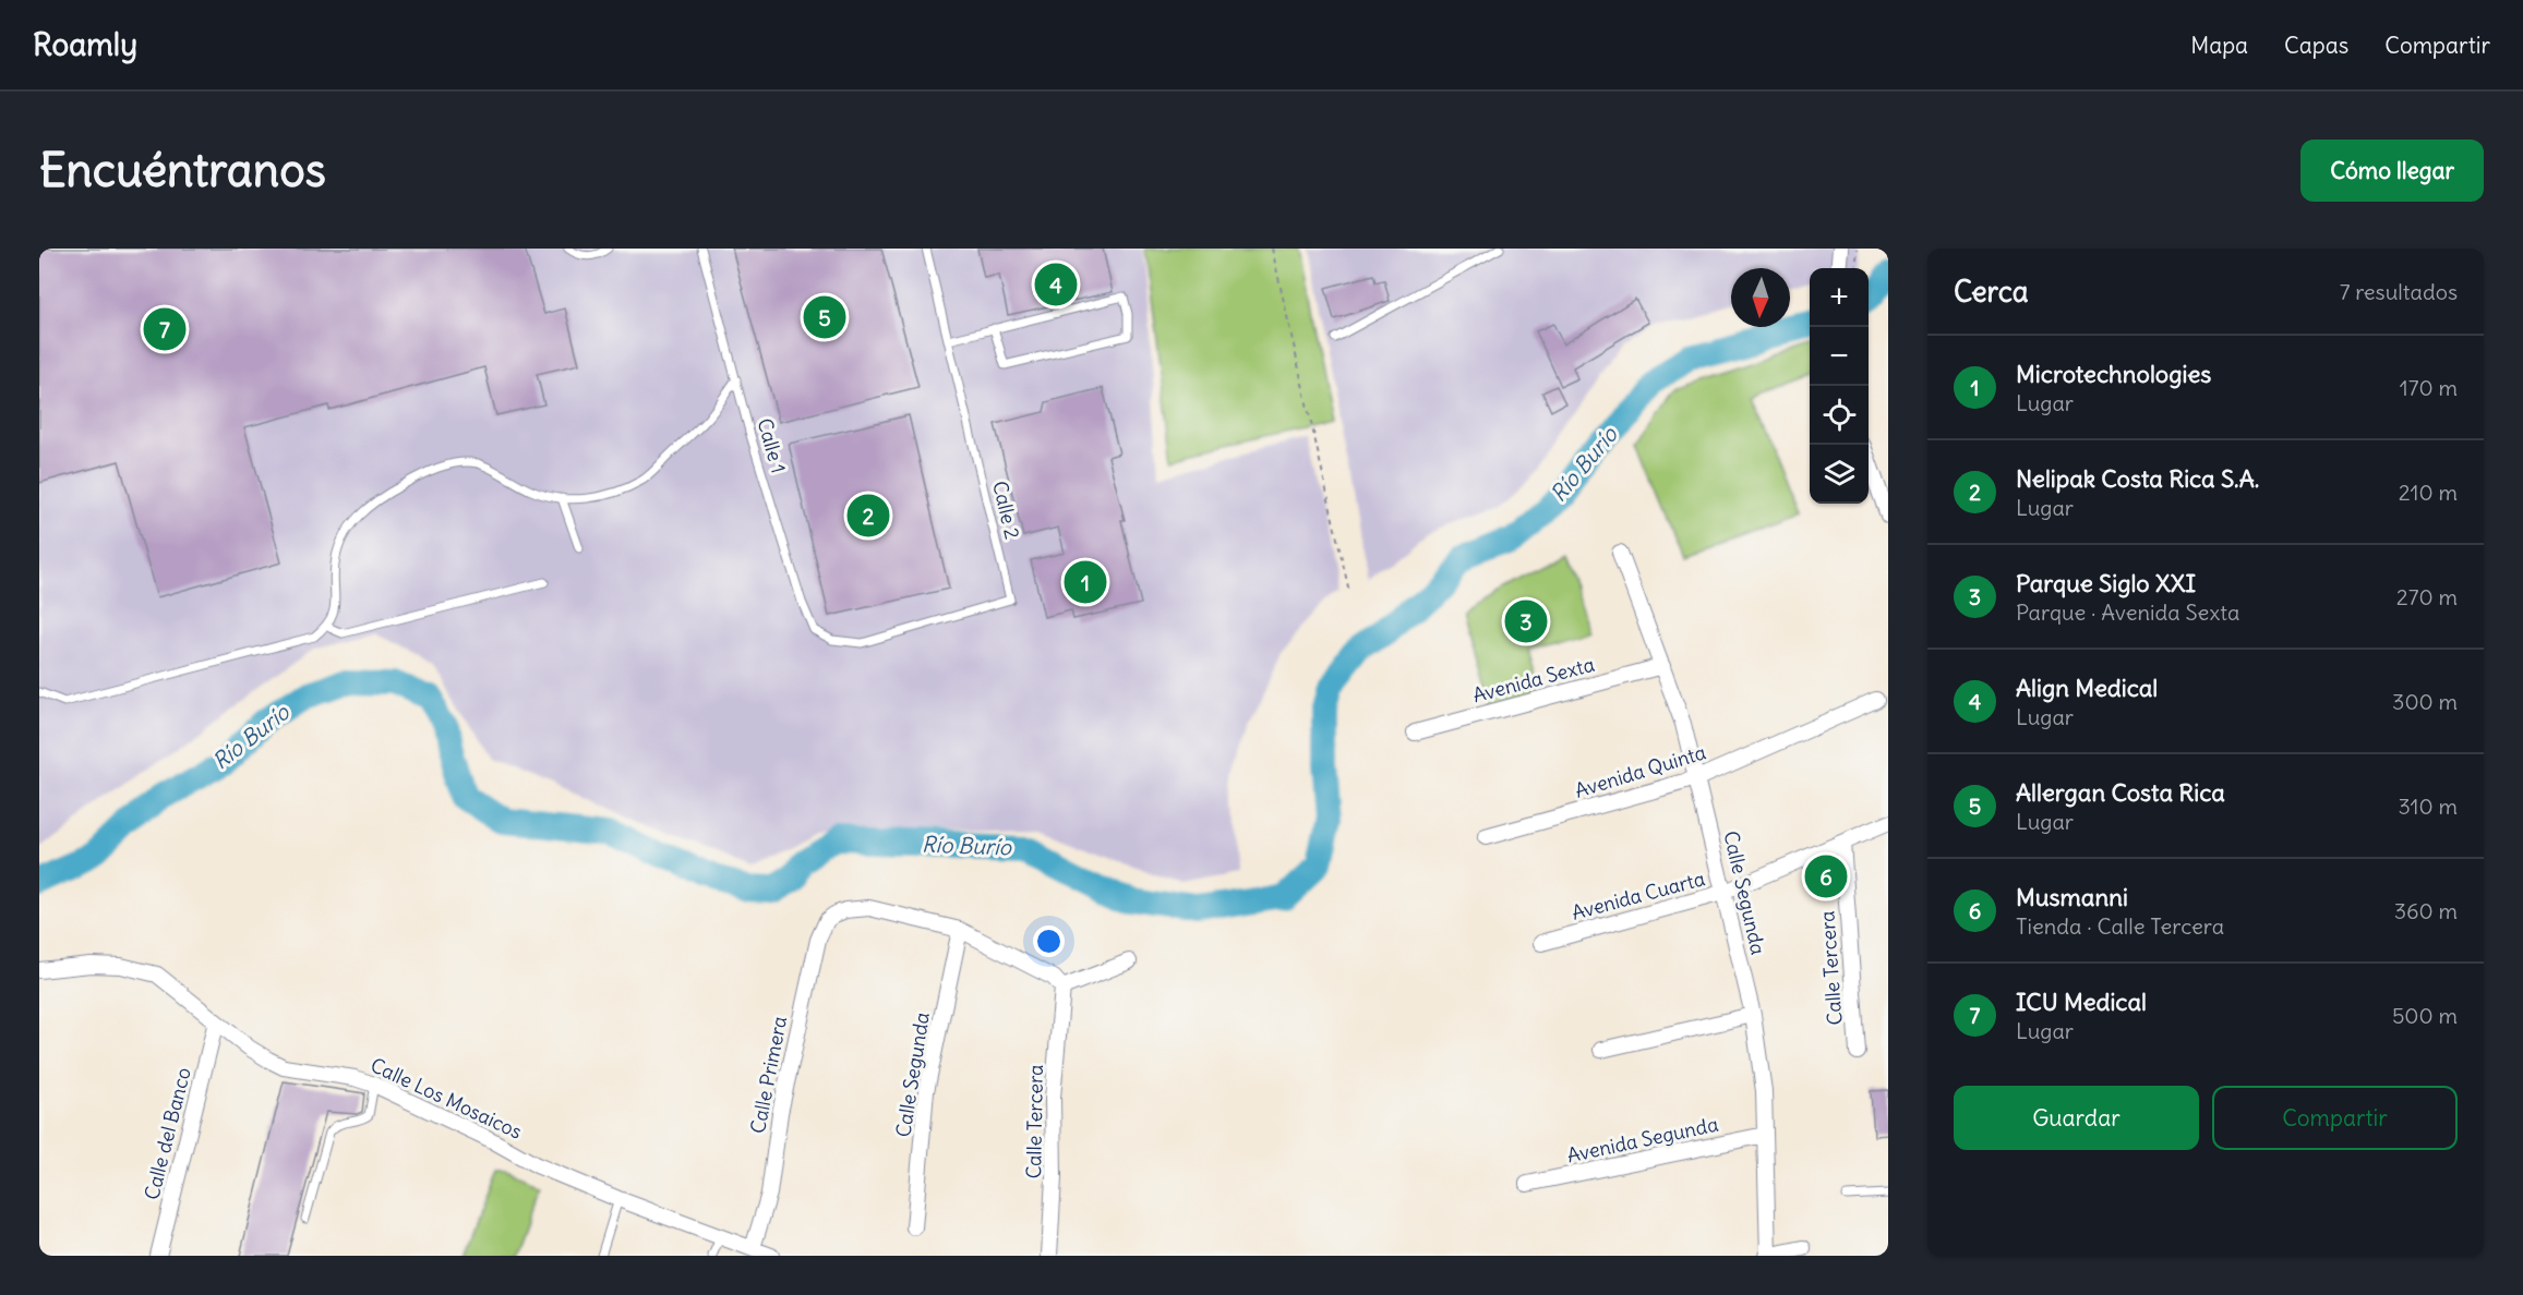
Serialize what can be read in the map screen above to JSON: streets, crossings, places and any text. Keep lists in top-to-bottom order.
{
  "streets": {
    "street": [
      "Avenida Sexta",
      "Avenida Quinta",
      "Calle Segunda",
      "Avenida Cuarta",
      "Calle Tercera",
      "Calle Primera",
      "Calle Los Mosaicos",
      "Calle del Banco",
      "Avenida Segunda"
    ],
    "lane": ["Calle 1", "Calle 2"]
  },
  "crossings": [
    ["Calle 1", "Calle 2"],
    ["Avenida Sexta", "Calle Segunda"],
    ["Avenida Quinta", "Calle Segunda"],
    ["Calle Segunda", "Avenida Cuarta"],
    ["Calle Segunda", "Calle Primera"],
    ["Calle Segunda", "Avenida Segunda"],
    ["Avenida Cuarta", "Calle Tercera"],
    ["Calle Primera", "Calle Los Mosaicos"],
    ["Calle Los Mosaicos", "Calle del Banco"]
  ],
  "water": ["Río Burío"],
  "north": "bottom",
  "page": {
    "header": "Roamly",
    "nav": ["Mapa", "Capas", "Compartir"],
    "buttons": [
      "Cómo llegar",
      ["Guardar", "Compartir"]
    ],
    "title": "Encuéntranos",
    "heading": ["Cerca", "7 resultados"],
    "pins": [
      "4",
      "5",
      "7",
      "2",
      "1",
      "3",
      "6"
    ],
    "map_buttons": ["+", "−"],
    "list": [
      {
        "mark": "1",
        "name": "Microtechnologies",
        "note": "Lugar",
        "value": "170 m"
      },
      {
        "mark": "2",
        "name": "Nelipak Costa Rica S.A.",
        "note": "Lugar",
        "value": "210 m"
      },
      {
        "mark": "3",
        "name": "Parque Siglo XXI",
        "note": "Parque · Avenida Sexta",
        "value": "270 m"
      },
      {
        "mark": "4",
        "name": "Align Medical",
        "note": "Lugar",
        "value": "300 m"
      },
      {
        "mark": "5",
        "name": "Allergan Costa Rica",
        "note": "Lugar",
        "value": "310 m"
      },
      {
        "mark": "6",
        "name": "Musmanni",
        "note": "Tienda · Calle Tercera",
        "value": "360 m"
      },
      {
        "mark": "7",
        "name": "ICU Medical",
        "note": "Lugar",
        "value": "500 m"
      }
    ]
  }
}
